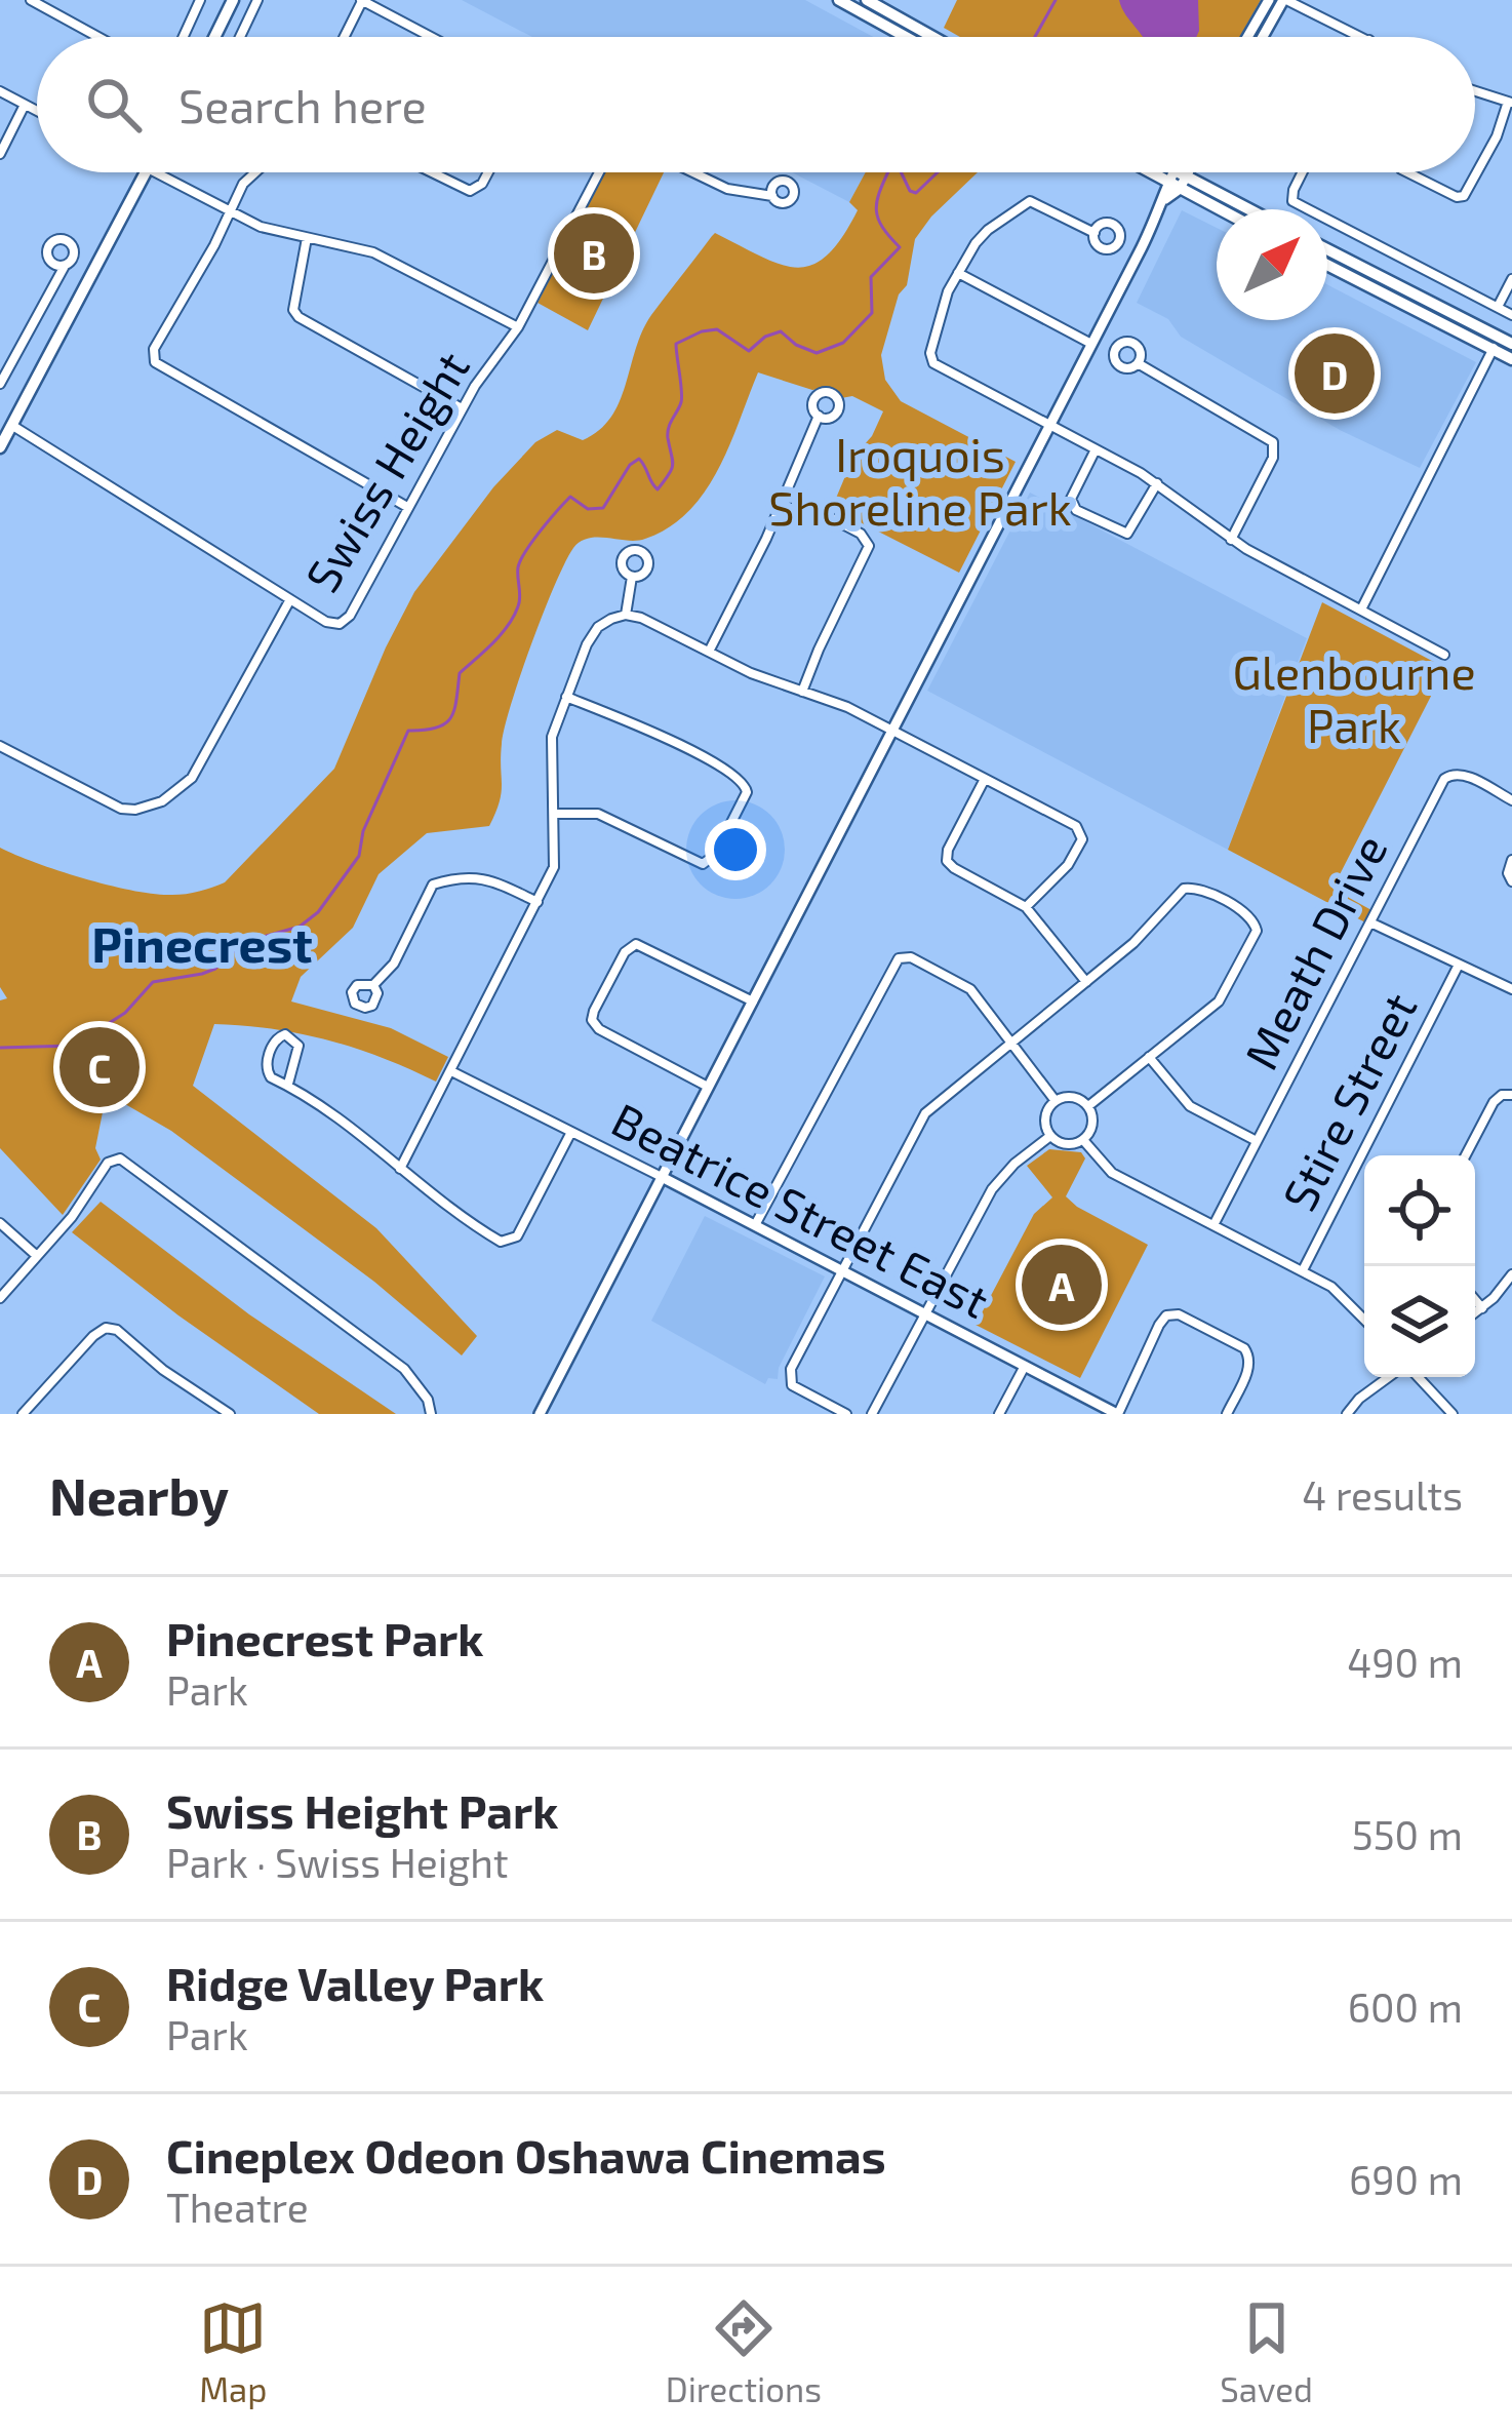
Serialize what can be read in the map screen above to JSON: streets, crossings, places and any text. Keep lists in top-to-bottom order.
{
  "streets": {
    "street": [
      "Swiss Height",
      "Meath Drive",
      "Stire Street",
      "Beatrice Street East"
    ]
  },
  "districts": ["Pinecrest"],
  "parks": ["Iroquois Shoreline Park", "Glenbourne Park"],
  "north": "top right",
  "page": {
    "search": "Search here",
    "pins": [
      "B",
      "D",
      "C",
      "A"
    ],
    "heading": ["Nearby", "4 results"],
    "list": [
      {
        "mark": "A",
        "name": "Pinecrest Park",
        "note": "Park",
        "value": "490 m"
      },
      {
        "mark": "B",
        "name": "Swiss Height Park",
        "note": "Park · Swiss Height",
        "value": "550 m"
      },
      {
        "mark": "C",
        "name": "Ridge Valley Park",
        "note": "Park",
        "value": "600 m"
      },
      {
        "mark": "D",
        "name": "Cineplex Odeon Oshawa Cinemas",
        "note": "Theatre",
        "value": "690 m"
      }
    ],
    "nav": ["Map", "Directions", "Saved"]
  }
}
